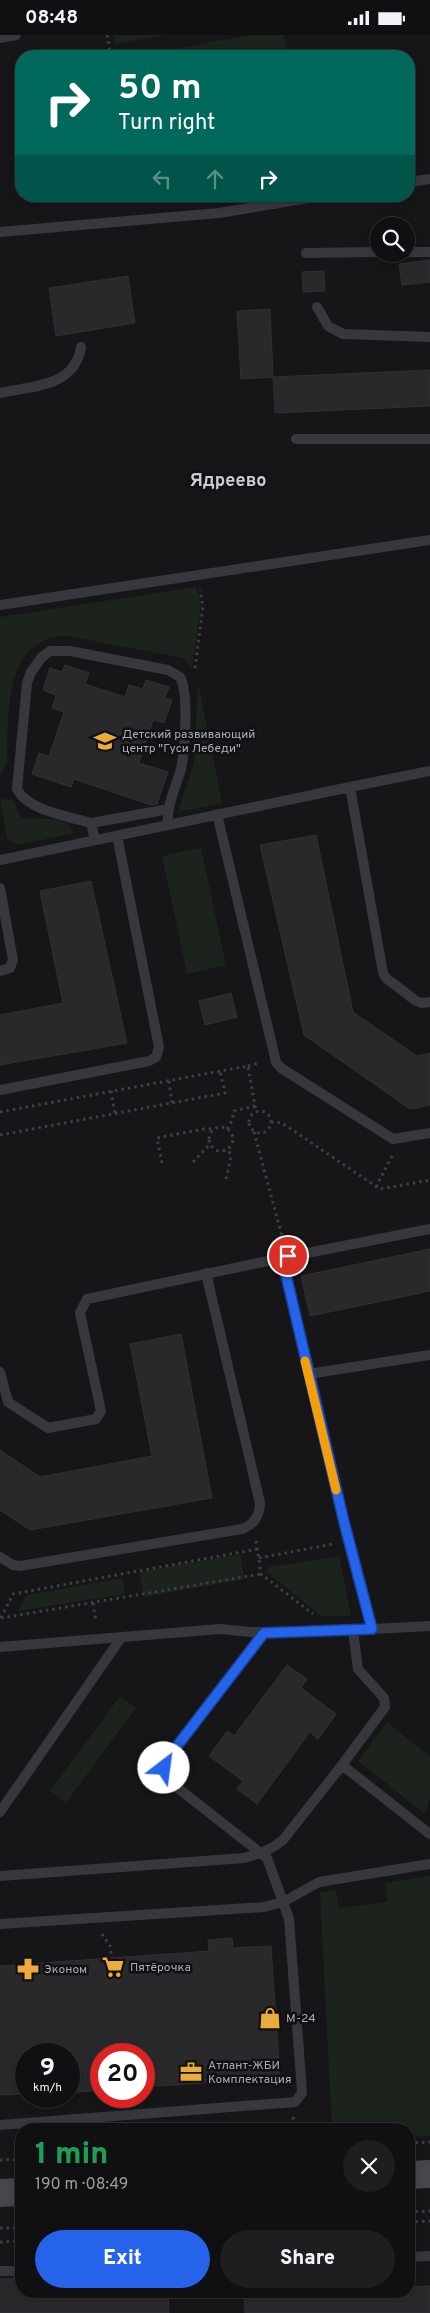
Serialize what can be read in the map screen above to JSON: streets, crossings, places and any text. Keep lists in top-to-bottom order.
{
  "districts": ["Ядреево"],
  "places": {
    "school or university": ["Детский развивающий центр \"Гуси Лебеди\""],
    "supermarket": ["Пятёрочка"],
    "pharmacy": ["Эконом"],
    "shop": ["М-24"],
    "office": ["Атлант-ЖБИ Комплектация"]
  },
  "page": {
    "status": "08:48",
    "turn": ["50 m", "Turn right"],
    "speed": "9 km/h",
    "limit": "20",
    "heading": ["1 min", "190 m · 08:49"],
    "buttons": ["Exit", "Share"]
  }
}
